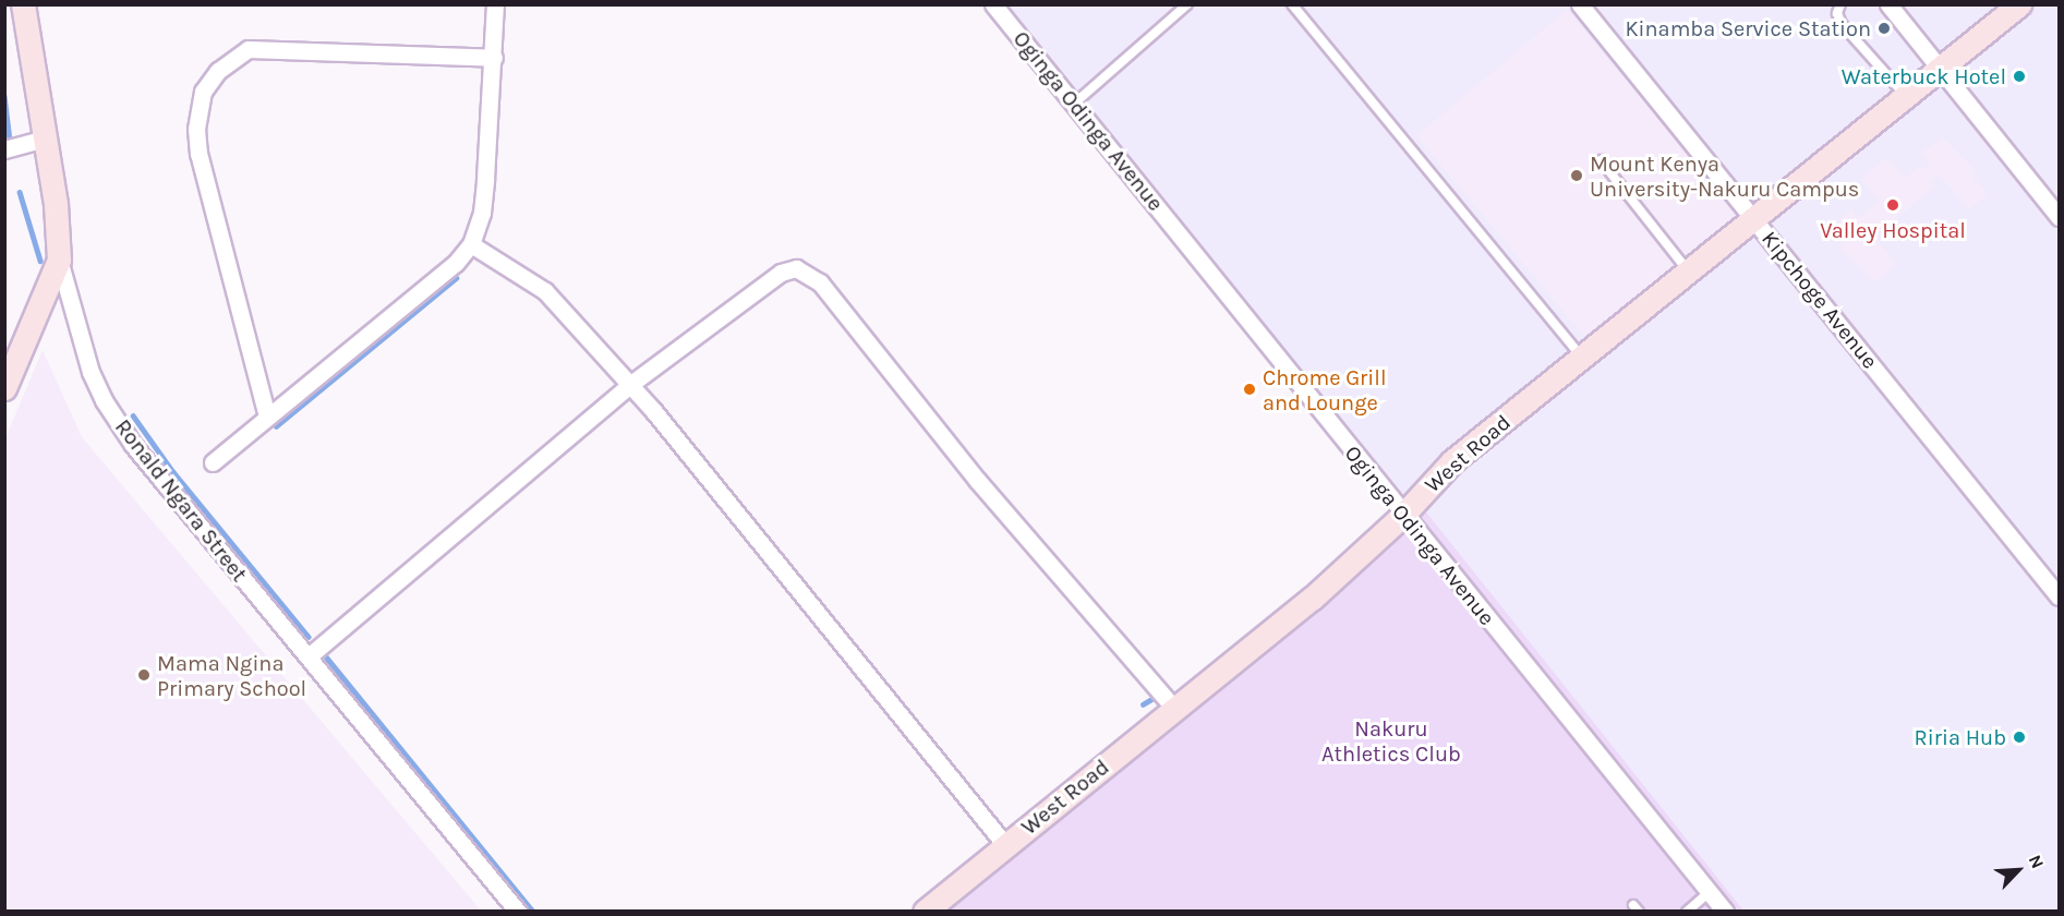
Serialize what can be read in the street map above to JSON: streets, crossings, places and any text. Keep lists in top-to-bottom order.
{
  "streets": {
    "street": [
      "Oginga Odinga Avenue",
      "Kipchoge Avenue",
      "West Road",
      "Ronald Ngara Street"
    ]
  },
  "crossings": [
    ["Oginga Odinga Avenue", "West Road"],
    ["Kipchoge Avenue", "West Road"]
  ],
  "parks": ["Nakuru Athletics Club"],
  "places": [
    "Kinamba Service Station",
    "Waterbuck Hotel",
    "Mount Kenya University-Nakuru Campus",
    "Valley Hospital",
    "Chrome Grill and Lounge",
    "Mama Ngina Primary School",
    "Riria Hub"
  ],
  "north": "top right"
}
